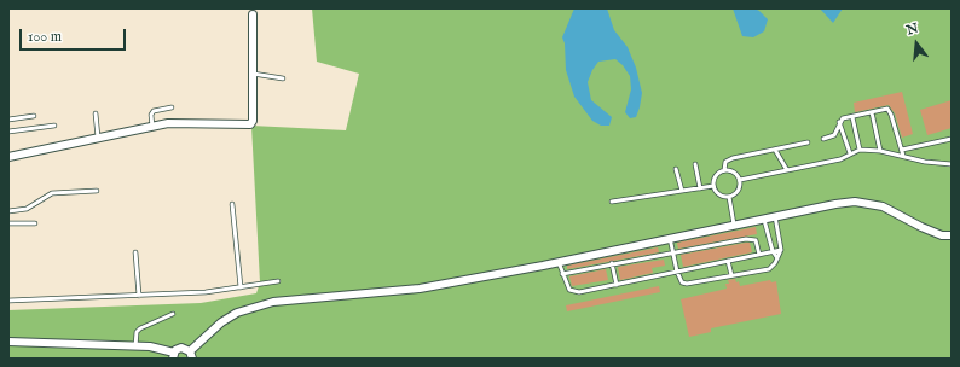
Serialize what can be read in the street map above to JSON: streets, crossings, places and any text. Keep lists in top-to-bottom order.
{
  "scale_bar": "100 m",
  "north": "top"
}
